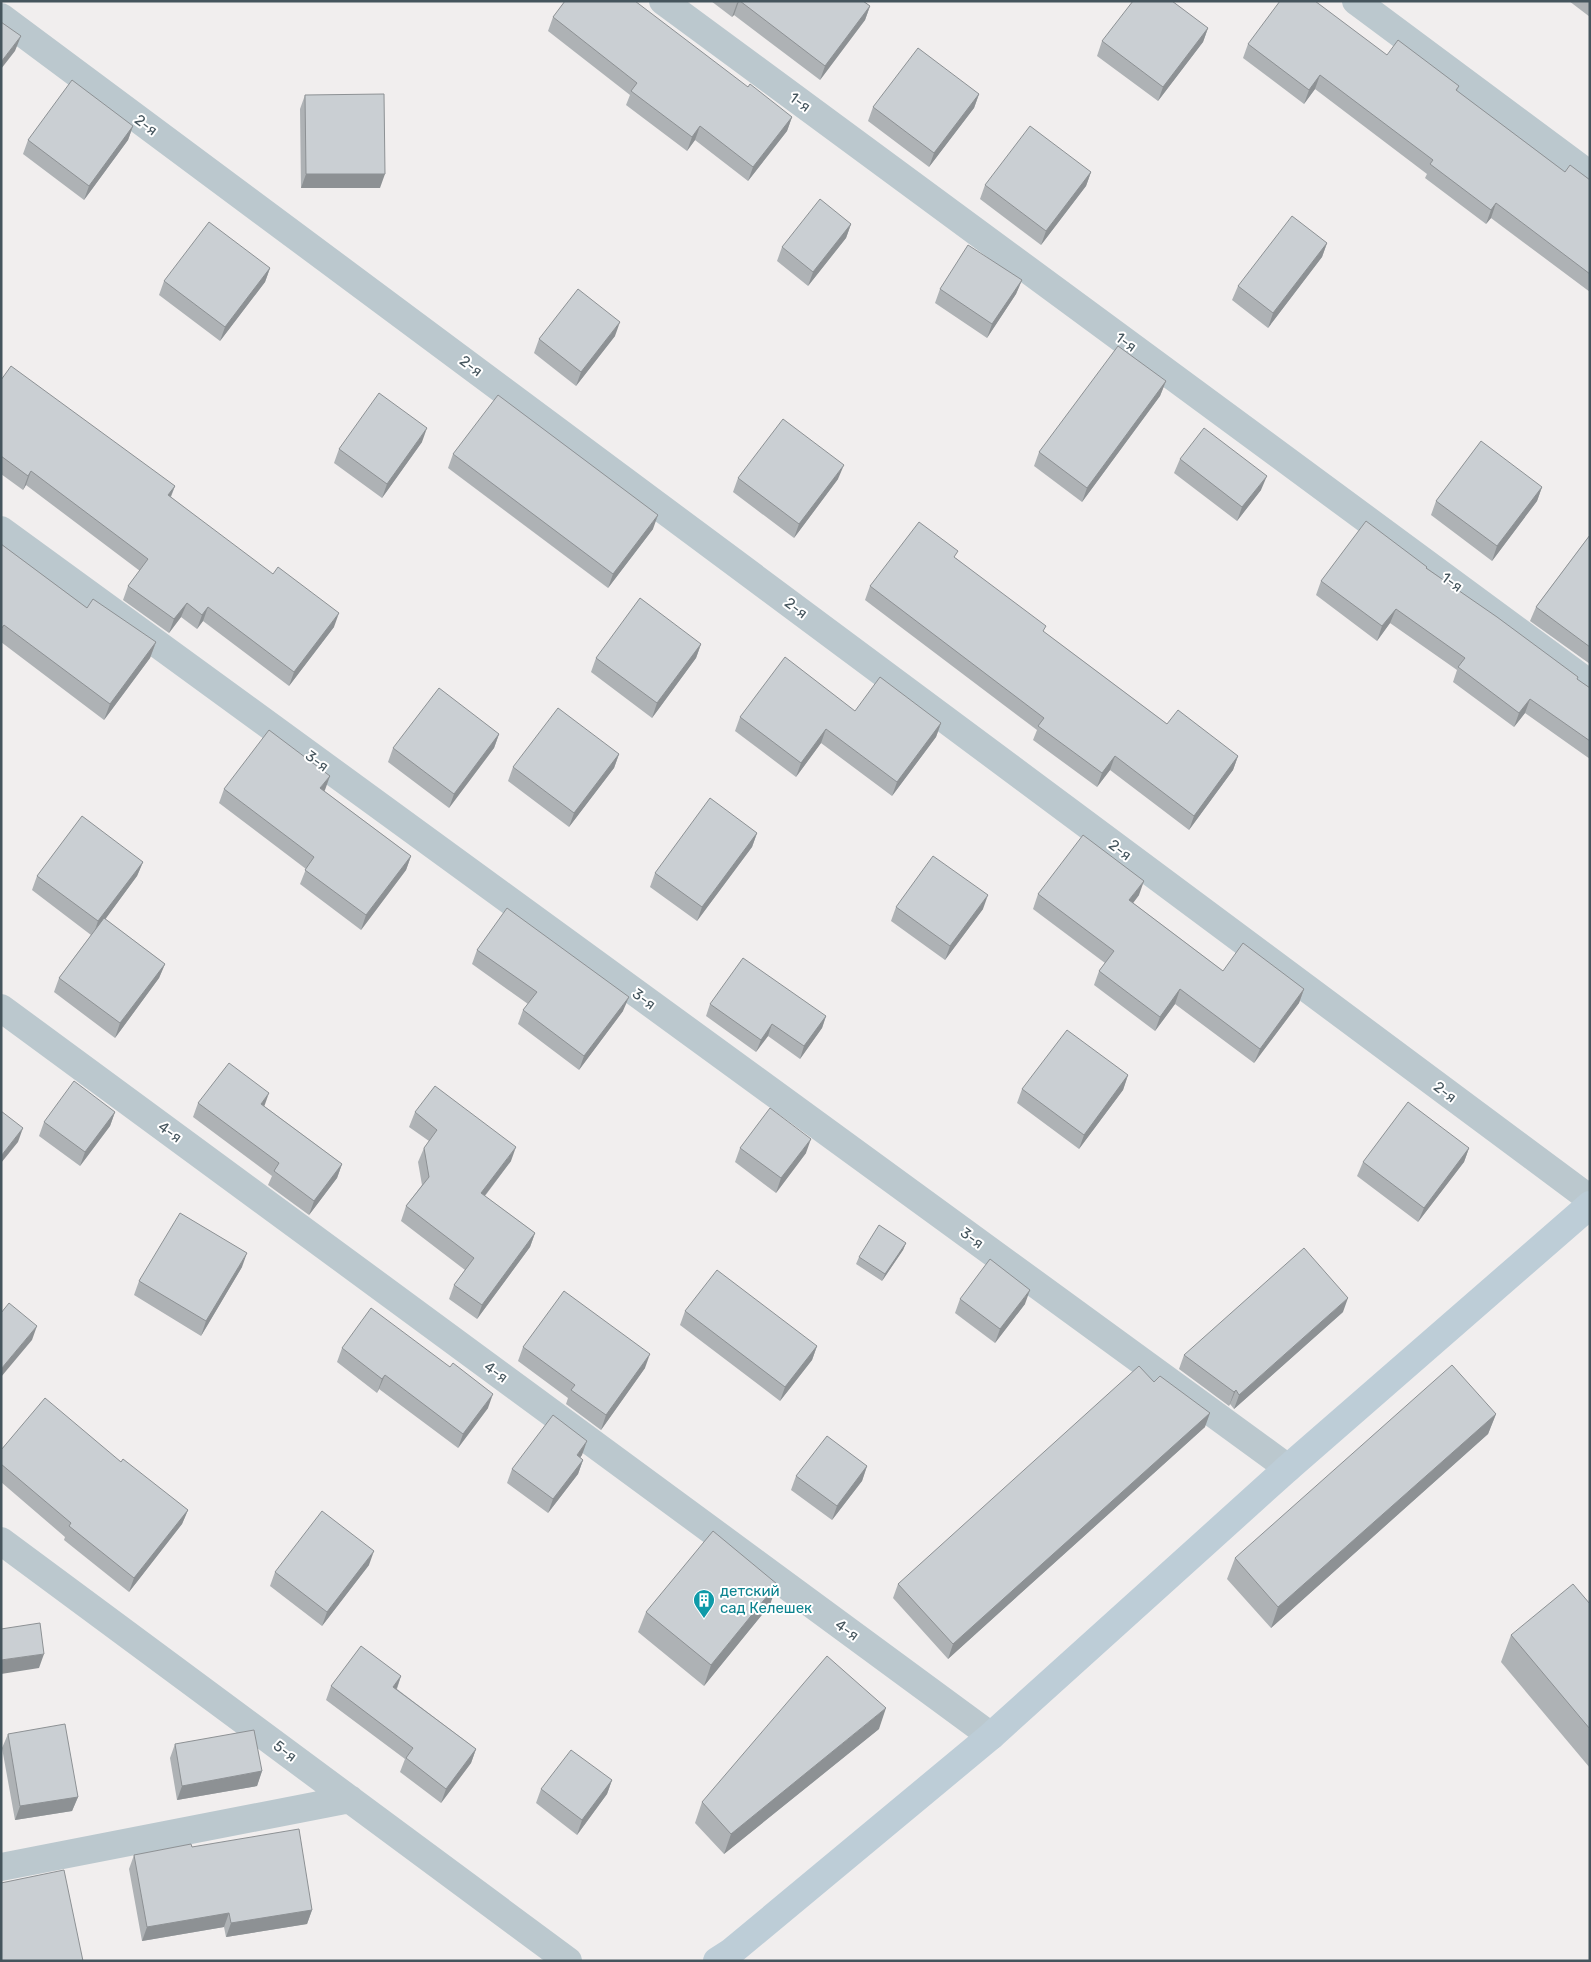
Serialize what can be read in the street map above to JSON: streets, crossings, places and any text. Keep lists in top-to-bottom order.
{
  "streets": {
    "street": [
      "1-я",
      "2-я",
      "3-я",
      "4-я",
      "5-я"
    ]
  },
  "places": {
    "building": ["детский сад Келешек"]
  }
}
